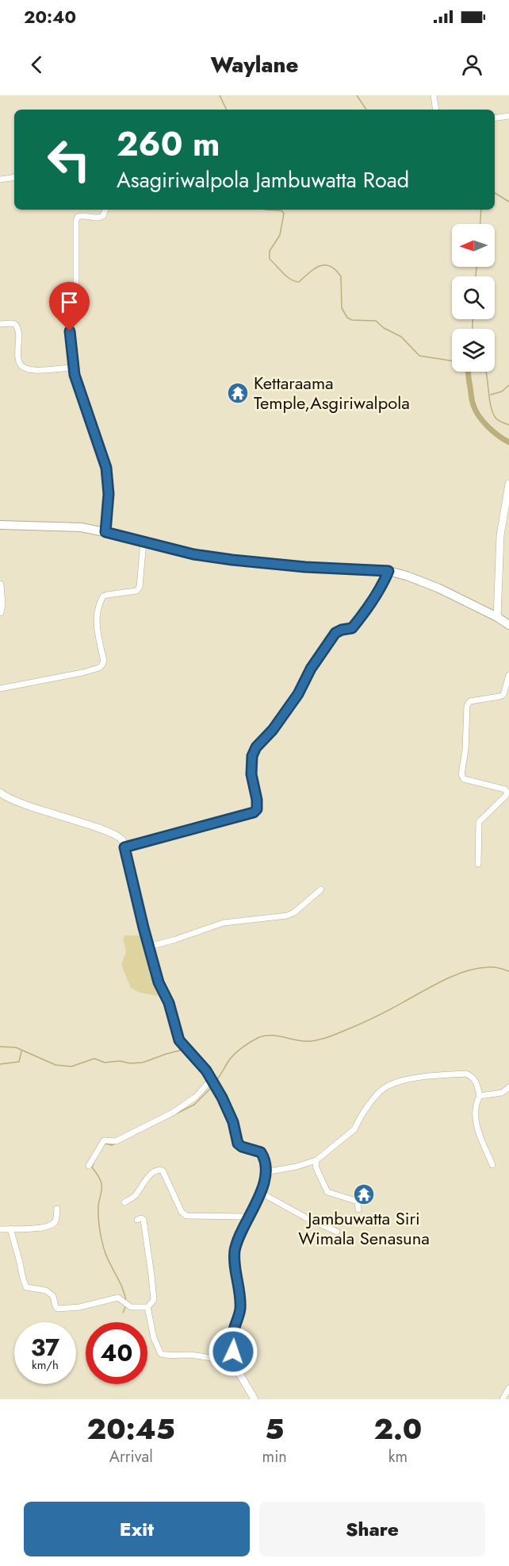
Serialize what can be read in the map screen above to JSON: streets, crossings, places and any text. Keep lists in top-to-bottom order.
{
  "places": {
    "temple": ["Kettaraama Temple,Asgiriwalpola", "Jambuwatta Siri Wimala Senasuna"]
  },
  "north": "left",
  "page": {
    "status": "20:40",
    "header": "Waylane",
    "turn": ["260 m", "Asagiriwalpola Jambuwatta Road"],
    "speed": "37 km/h",
    "limit": "40",
    "eta": [
      "20:45",
      "Arrival",
      "5",
      "min",
      "2.0",
      "km"
    ],
    "buttons": ["Exit", "Share"]
  }
}
